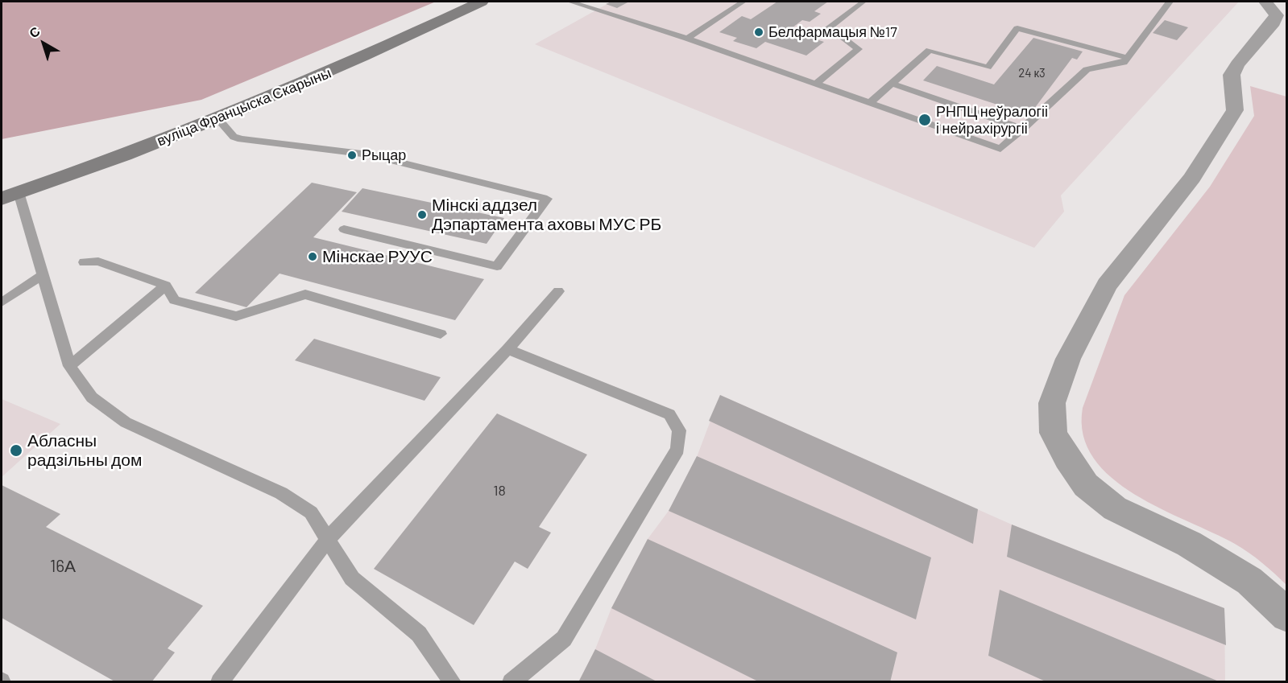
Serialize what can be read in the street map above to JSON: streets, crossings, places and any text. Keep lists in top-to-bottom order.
{
  "streets": {
    "main road": ["вуліца Францыска Скарыны"]
  },
  "places": [
    "Белфармацыя №17",
    "РНПЦ неўралогіі і нейрахірургіі",
    "Рыцар",
    "Мінскі аддзел Дэпартамента аховы МУС РБ",
    "Мінскае РУУС",
    "Абласны радзільны дом"
  ],
  "house_numbers": ["24 к3", "18", "16А"],
  "north": "top left"
}
